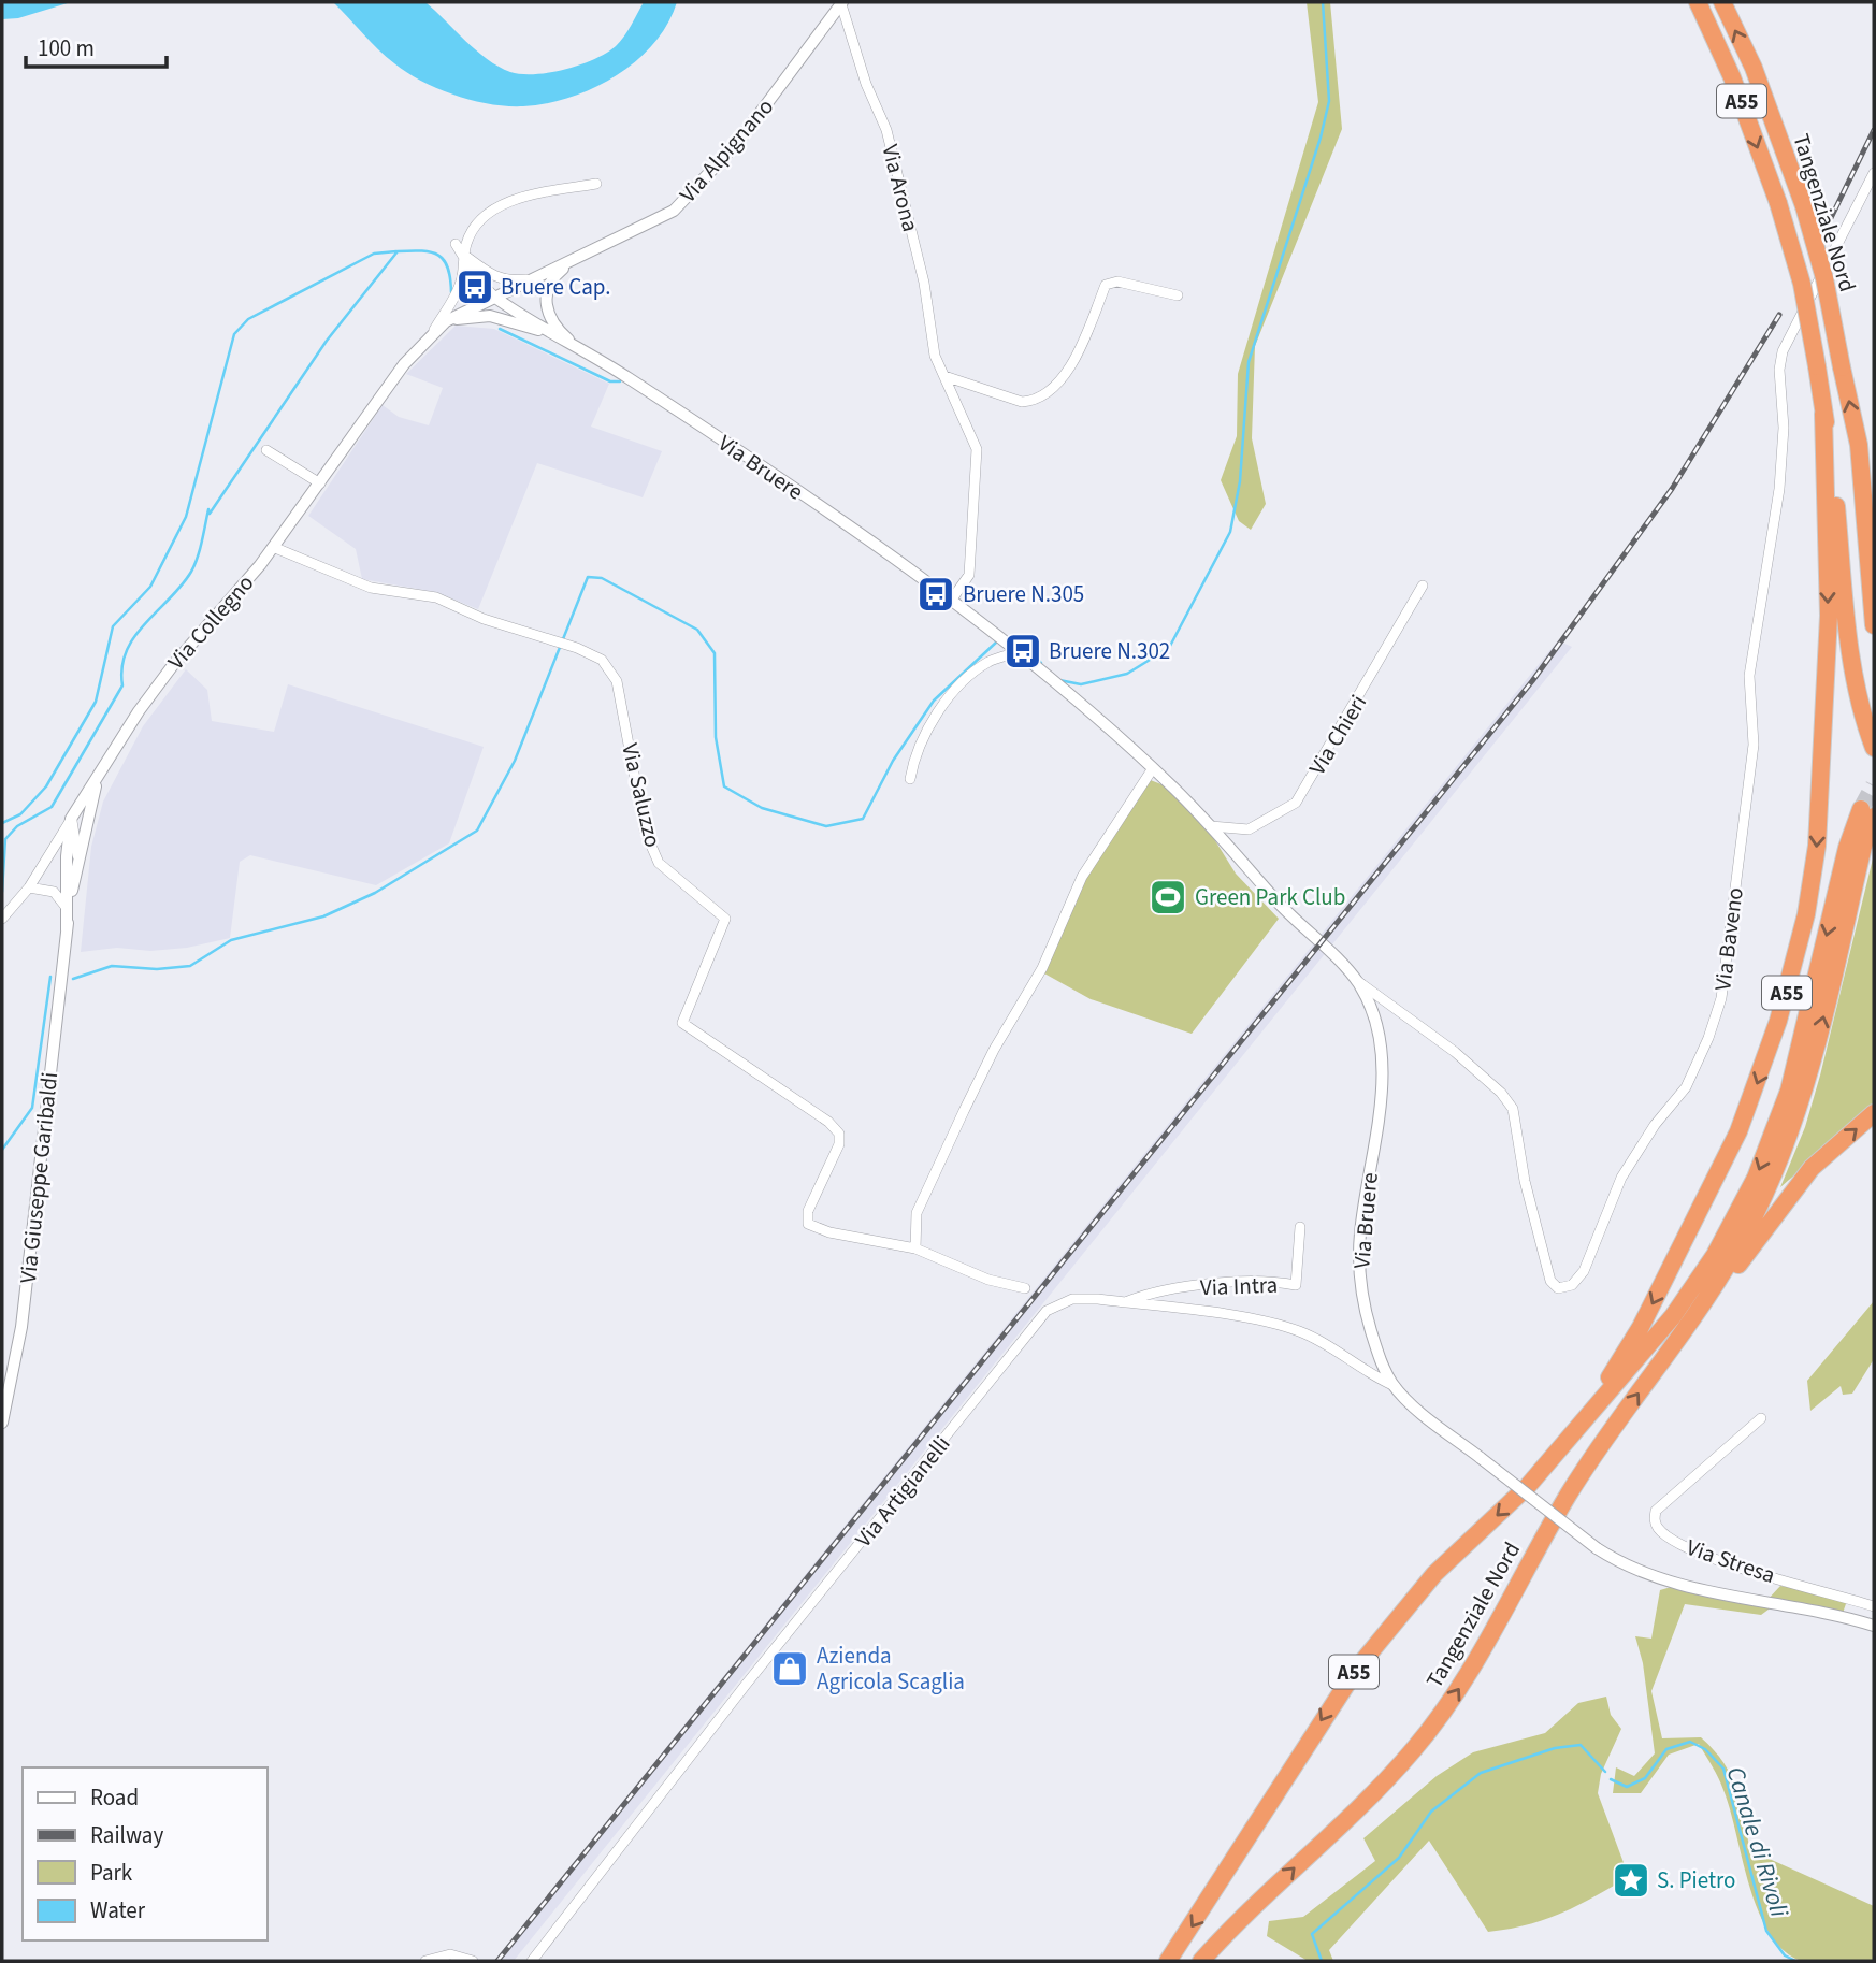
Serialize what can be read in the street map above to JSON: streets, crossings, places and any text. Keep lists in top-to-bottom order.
{
  "streets": {
    "highway": ["A55", "Tangenziale Nord"],
    "street": [
      "Via Alpignano",
      "Via Arona",
      "Via Bruere",
      "Via Collegno",
      "Via Chieri",
      "Via Saluzzo",
      "Via Baveno",
      "Via Giuseppe Garibaldi",
      "Via Intra",
      "Via Artigianelli",
      "Via Stresa"
    ]
  },
  "crossings": [
    ["A55", "Tangenziale Nord"],
    ["Via Alpignano", "Via Arona"],
    ["Via Alpignano", "Via Bruere"],
    ["Via Alpignano", "Via Collegno"],
    ["Via Arona", "Via Bruere"],
    ["Via Bruere", "Via Collegno"],
    ["Via Bruere", "Via Chieri"],
    ["Via Bruere", "Via Baveno"],
    ["Via Bruere", "Via Artigianelli"],
    ["Via Collegno", "Via Saluzzo"],
    ["Via Intra", "Via Artigianelli"]
  ],
  "water": ["Canale di Rivoli"],
  "places": {
    "bus stop": ["Bruere Cap.", "Bruere N.305", "Bruere N.302"],
    "sports": ["Green Park Club"],
    "shop": ["Azienda Agricola Scaglia"],
    "place": ["S. Pietro"]
  },
  "legend": [
    "Road",
    "Railway",
    "Park",
    "Water"
  ],
  "scale_bar": "100 m"
}
